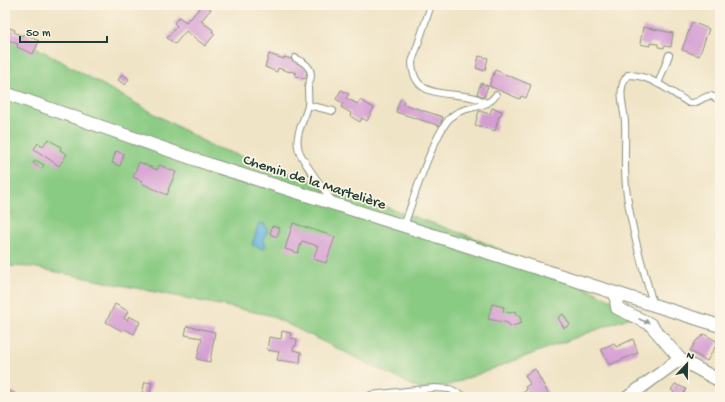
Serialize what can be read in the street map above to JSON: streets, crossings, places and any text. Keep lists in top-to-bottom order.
{
  "streets": {
    "street": ["Chemin de la Martelière"]
  },
  "scale_bar": "50 m",
  "north": "top"
}
